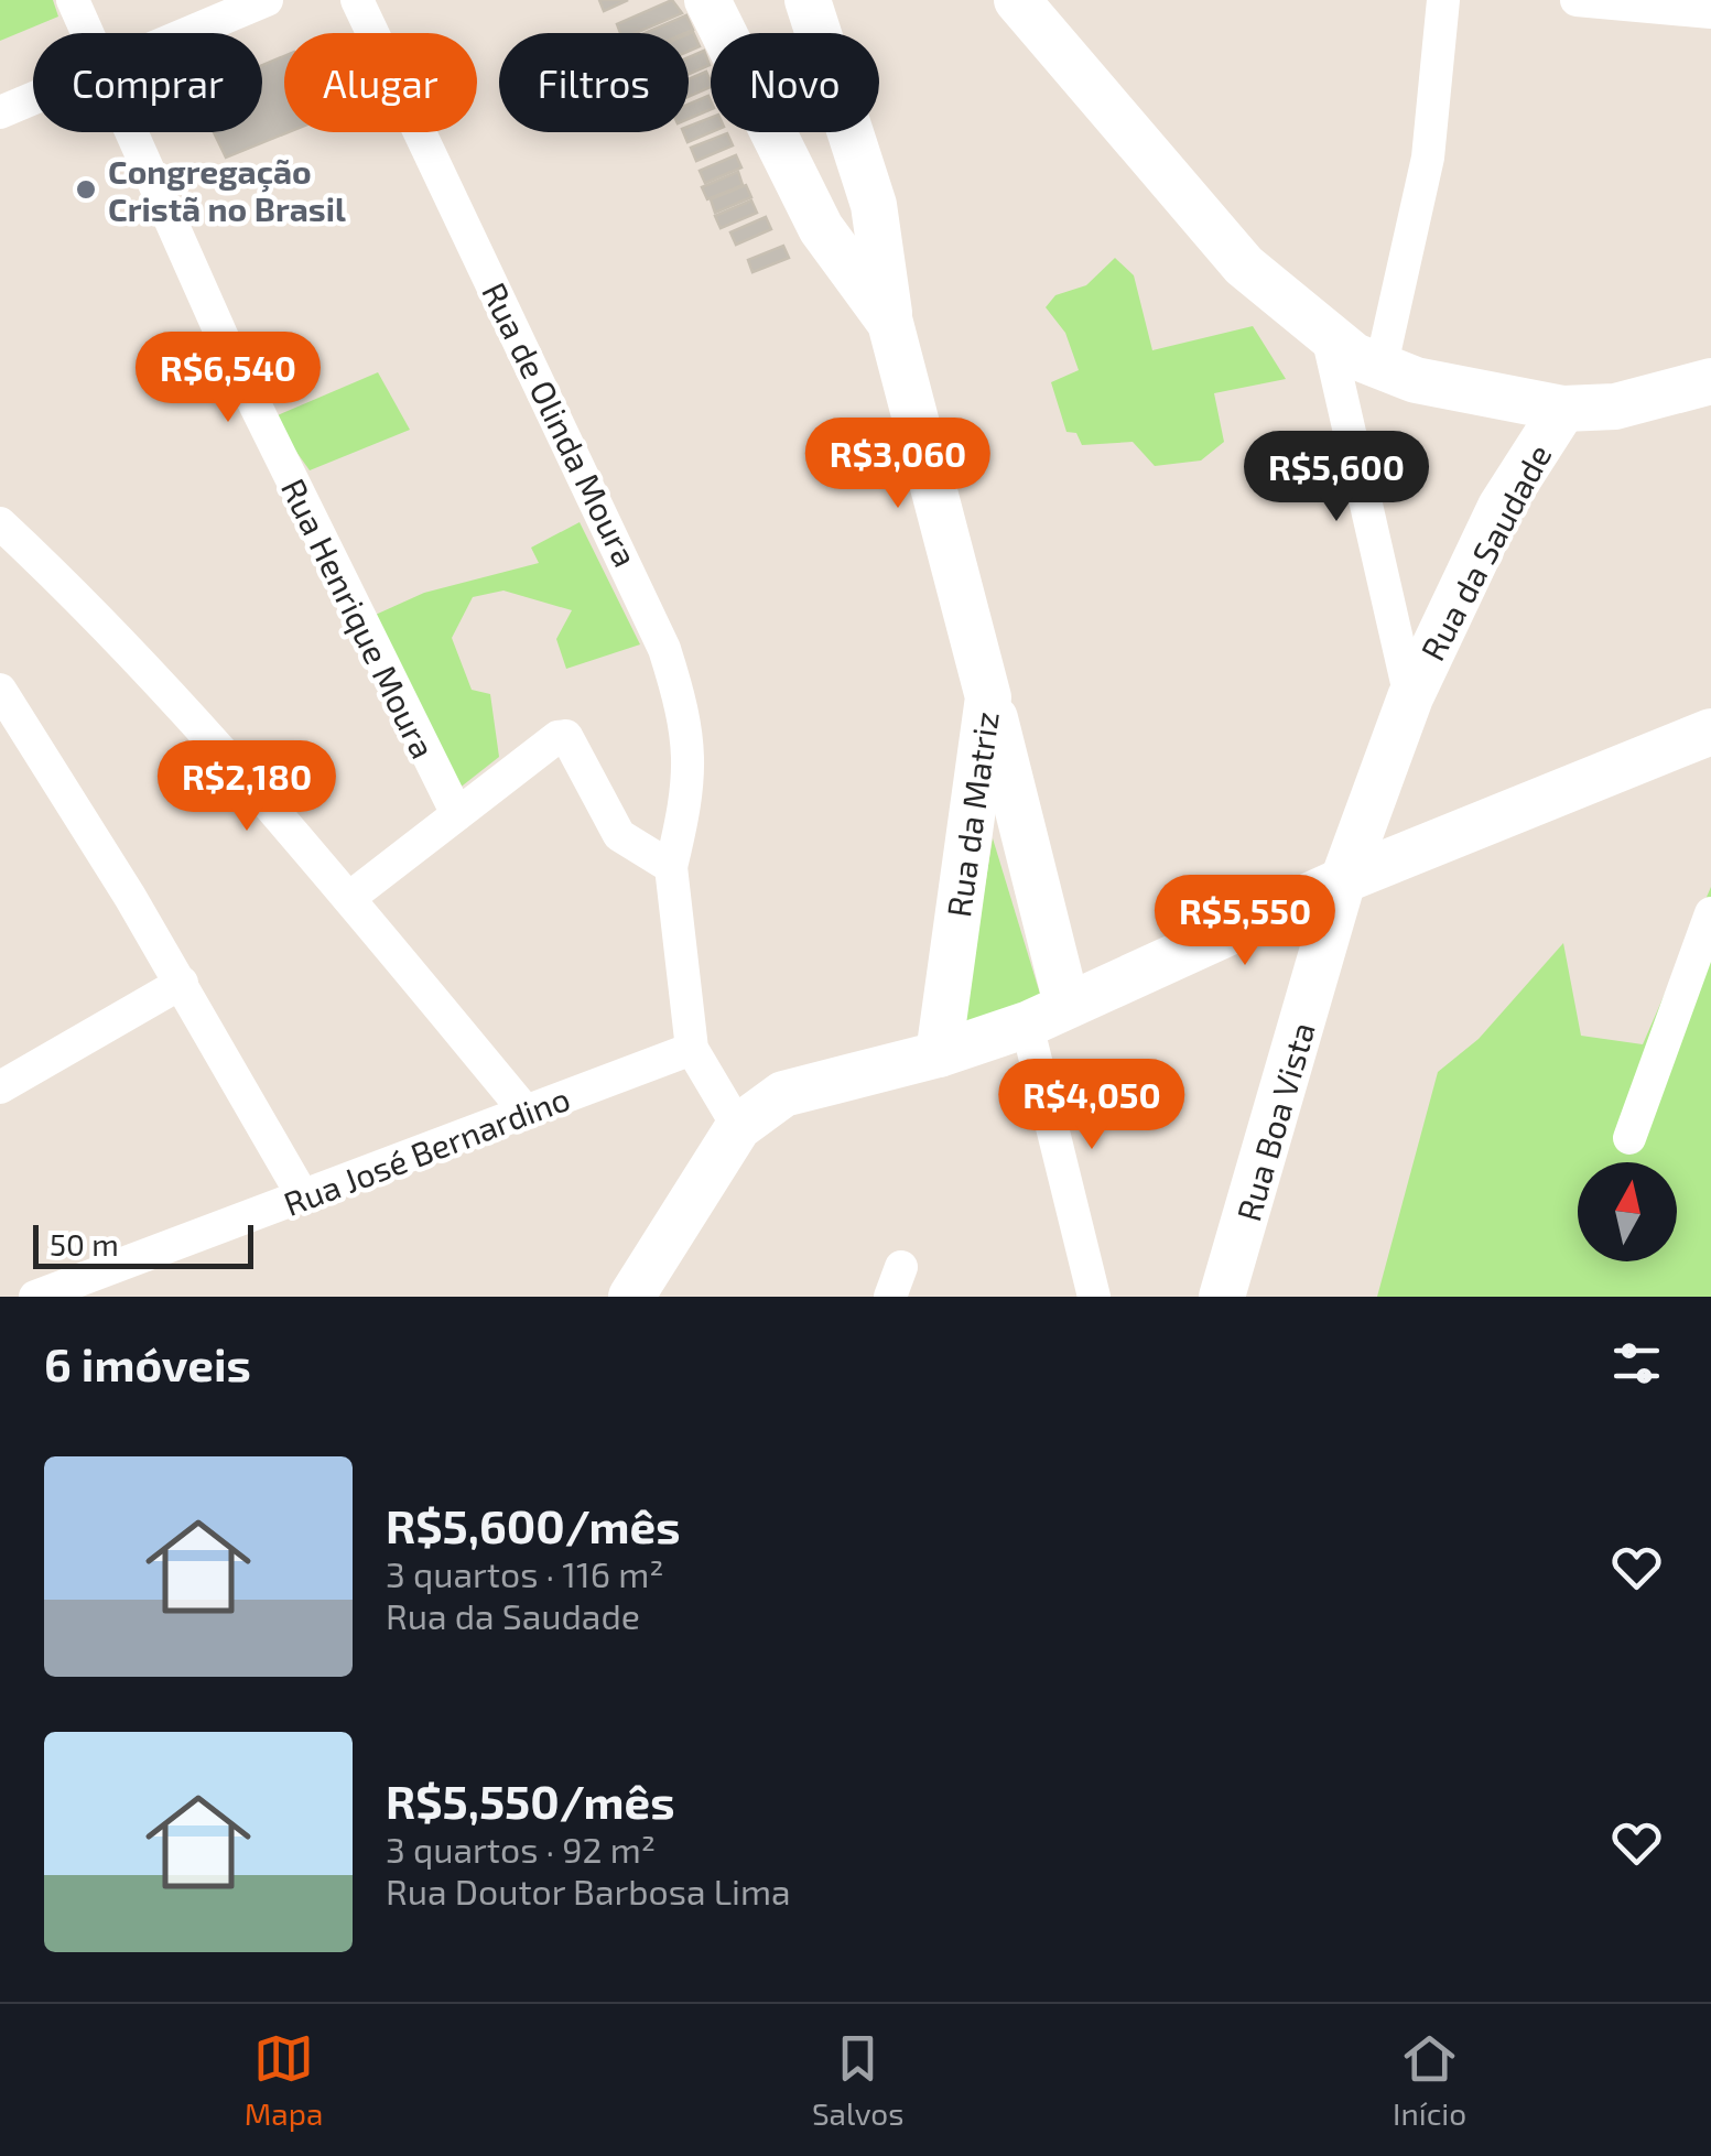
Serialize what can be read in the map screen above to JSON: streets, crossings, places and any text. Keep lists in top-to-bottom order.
{
  "streets": {
    "street": [
      "Rua de Olinda Moura",
      "Rua da Saudade",
      "Rua Henrique Moura",
      "Rua da Matriz",
      "Rua Boa Vista",
      "Rua José Bernardino"
    ]
  },
  "crossings": [
    ["Rua de Olinda Moura", "Rua José Bernardino"],
    ["Rua da Saudade", "Rua Boa Vista"]
  ],
  "places": ["Congregação Cristã no Brasil"],
  "scale_bar": "50 m",
  "north": "top",
  "page": {
    "chip": [
      "Comprar",
      "Alugar",
      "Filtros",
      "Novo"
    ],
    "price": [
      "R$6,540",
      "R$3,060",
      "R$5,600",
      "R$2,180",
      "R$5,550",
      "R$4,050"
    ],
    "scale": "50 m",
    "heading": "6 imóveis",
    "list": [
      {
        "name": "R$5,600/mês",
        "note": "3 quartos · 116 m² · Rua da Saudade"
      },
      {
        "name": "R$5,550/mês",
        "note": "3 quartos · 92 m² · Rua Doutor Barbosa Lima"
      }
    ],
    "tabs": ["Mapa", "Salvos", "Início"]
  }
}
